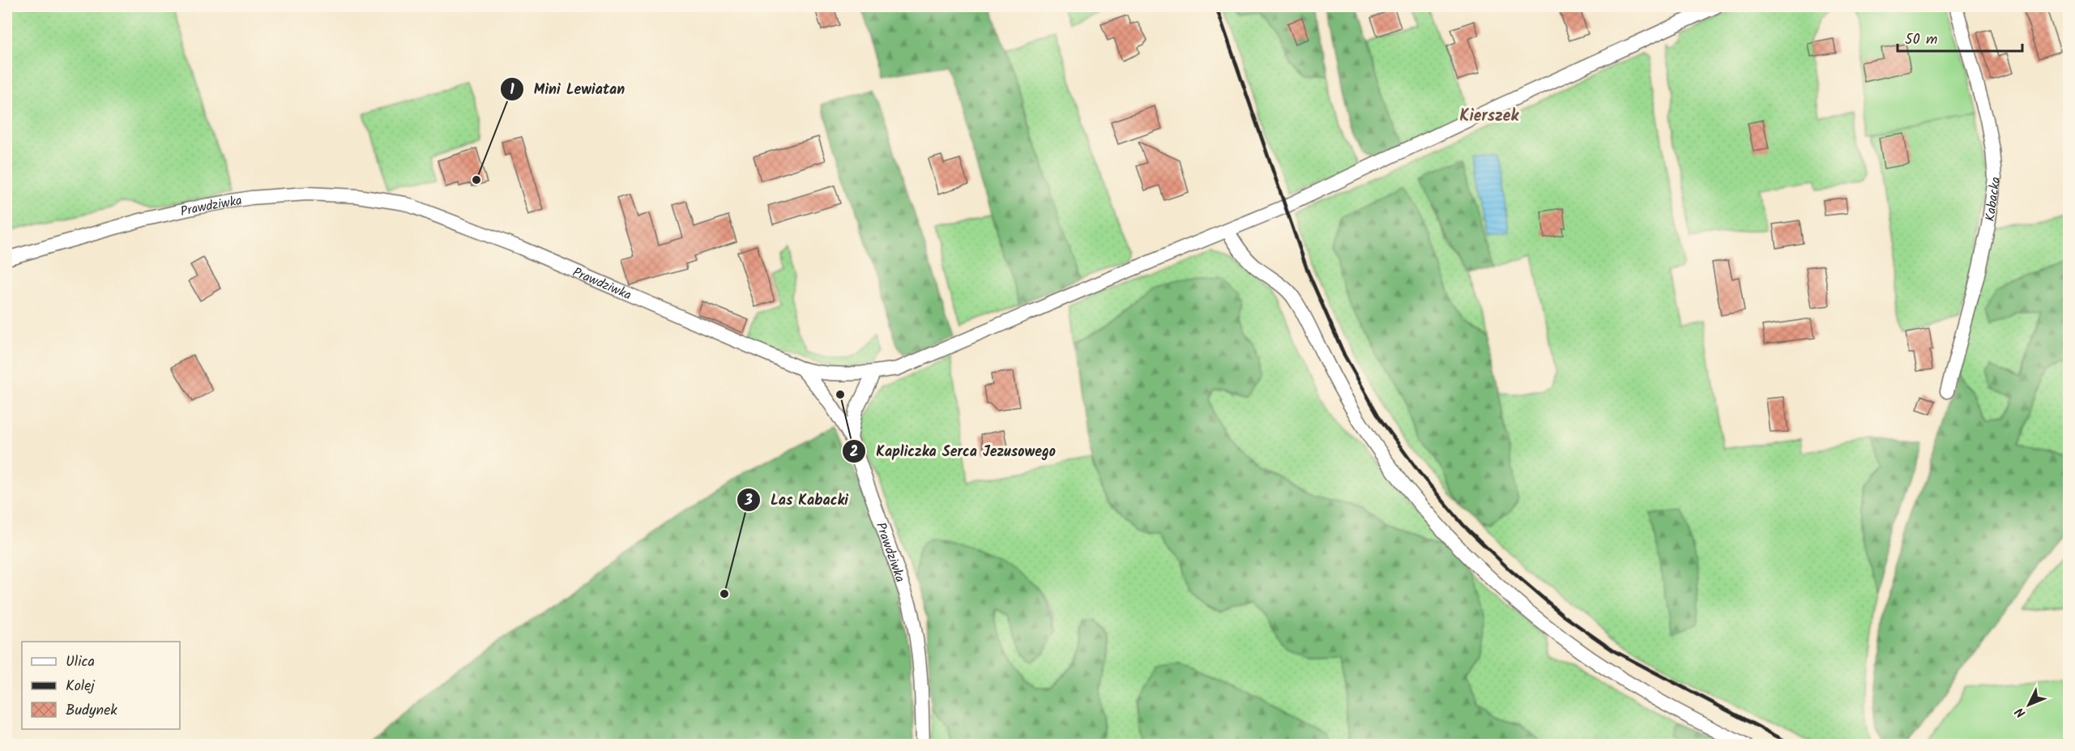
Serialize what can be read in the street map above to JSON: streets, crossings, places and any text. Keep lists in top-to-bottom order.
{
  "streets": {
    "street": ["Kabacka", "Prawdziwka"]
  },
  "districts": ["Kierszek"],
  "places": ["Mini Lewiatan", "Kapliczka Serca Jezusowego", "Las Kabacki"],
  "legend": ["Ulica", "Kolej", "Budynek"],
  "scale_bar": "50 m",
  "north": "bottom left"
}
